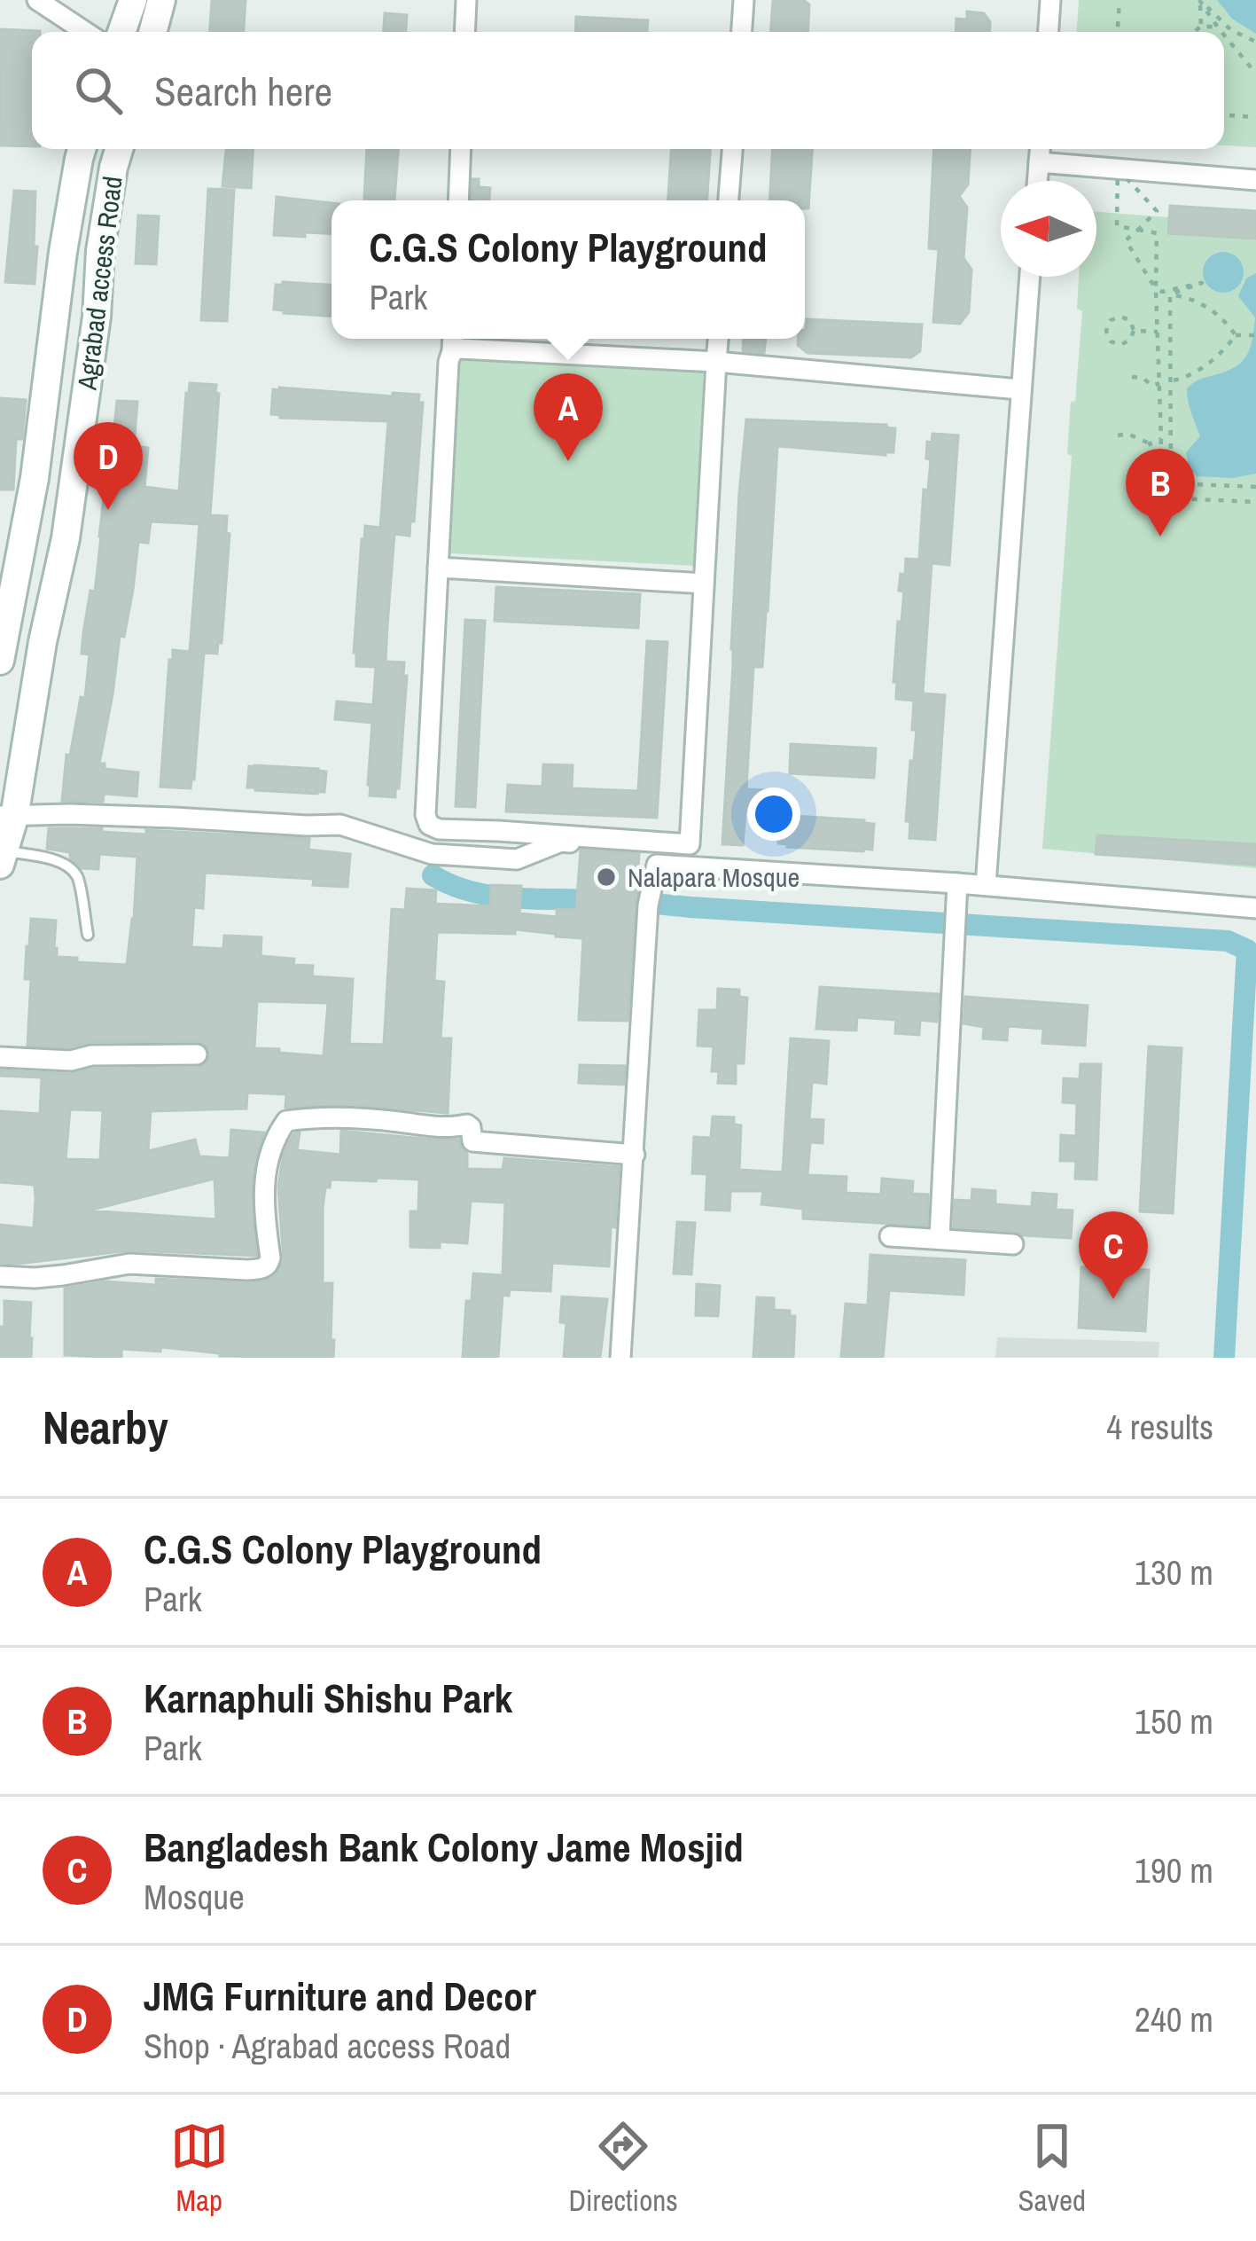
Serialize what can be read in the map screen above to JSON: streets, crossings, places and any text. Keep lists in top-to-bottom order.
{
  "streets": {
    "main road": ["Agrabad access Road"]
  },
  "places": ["Nalapara Mosque"],
  "north": "left",
  "page": {
    "search": "Search here",
    "popup": ["C.G.S Colony Playground", "Park"],
    "pins": [
      "A",
      "D",
      "B",
      "C"
    ],
    "heading": ["Nearby", "4 results"],
    "list": [
      {
        "mark": "A",
        "name": "C.G.S Colony Playground",
        "note": "Park",
        "value": "130 m"
      },
      {
        "mark": "B",
        "name": "Karnaphuli Shishu Park",
        "note": "Park",
        "value": "150 m"
      },
      {
        "mark": "C",
        "name": "Bangladesh Bank Colony Jame Mosjid",
        "note": "Mosque",
        "value": "190 m"
      },
      {
        "mark": "D",
        "name": "JMG Furniture and Decor",
        "note": "Shop · Agrabad access Road",
        "value": "240 m"
      }
    ],
    "nav": ["Map", "Directions", "Saved"]
  }
}
